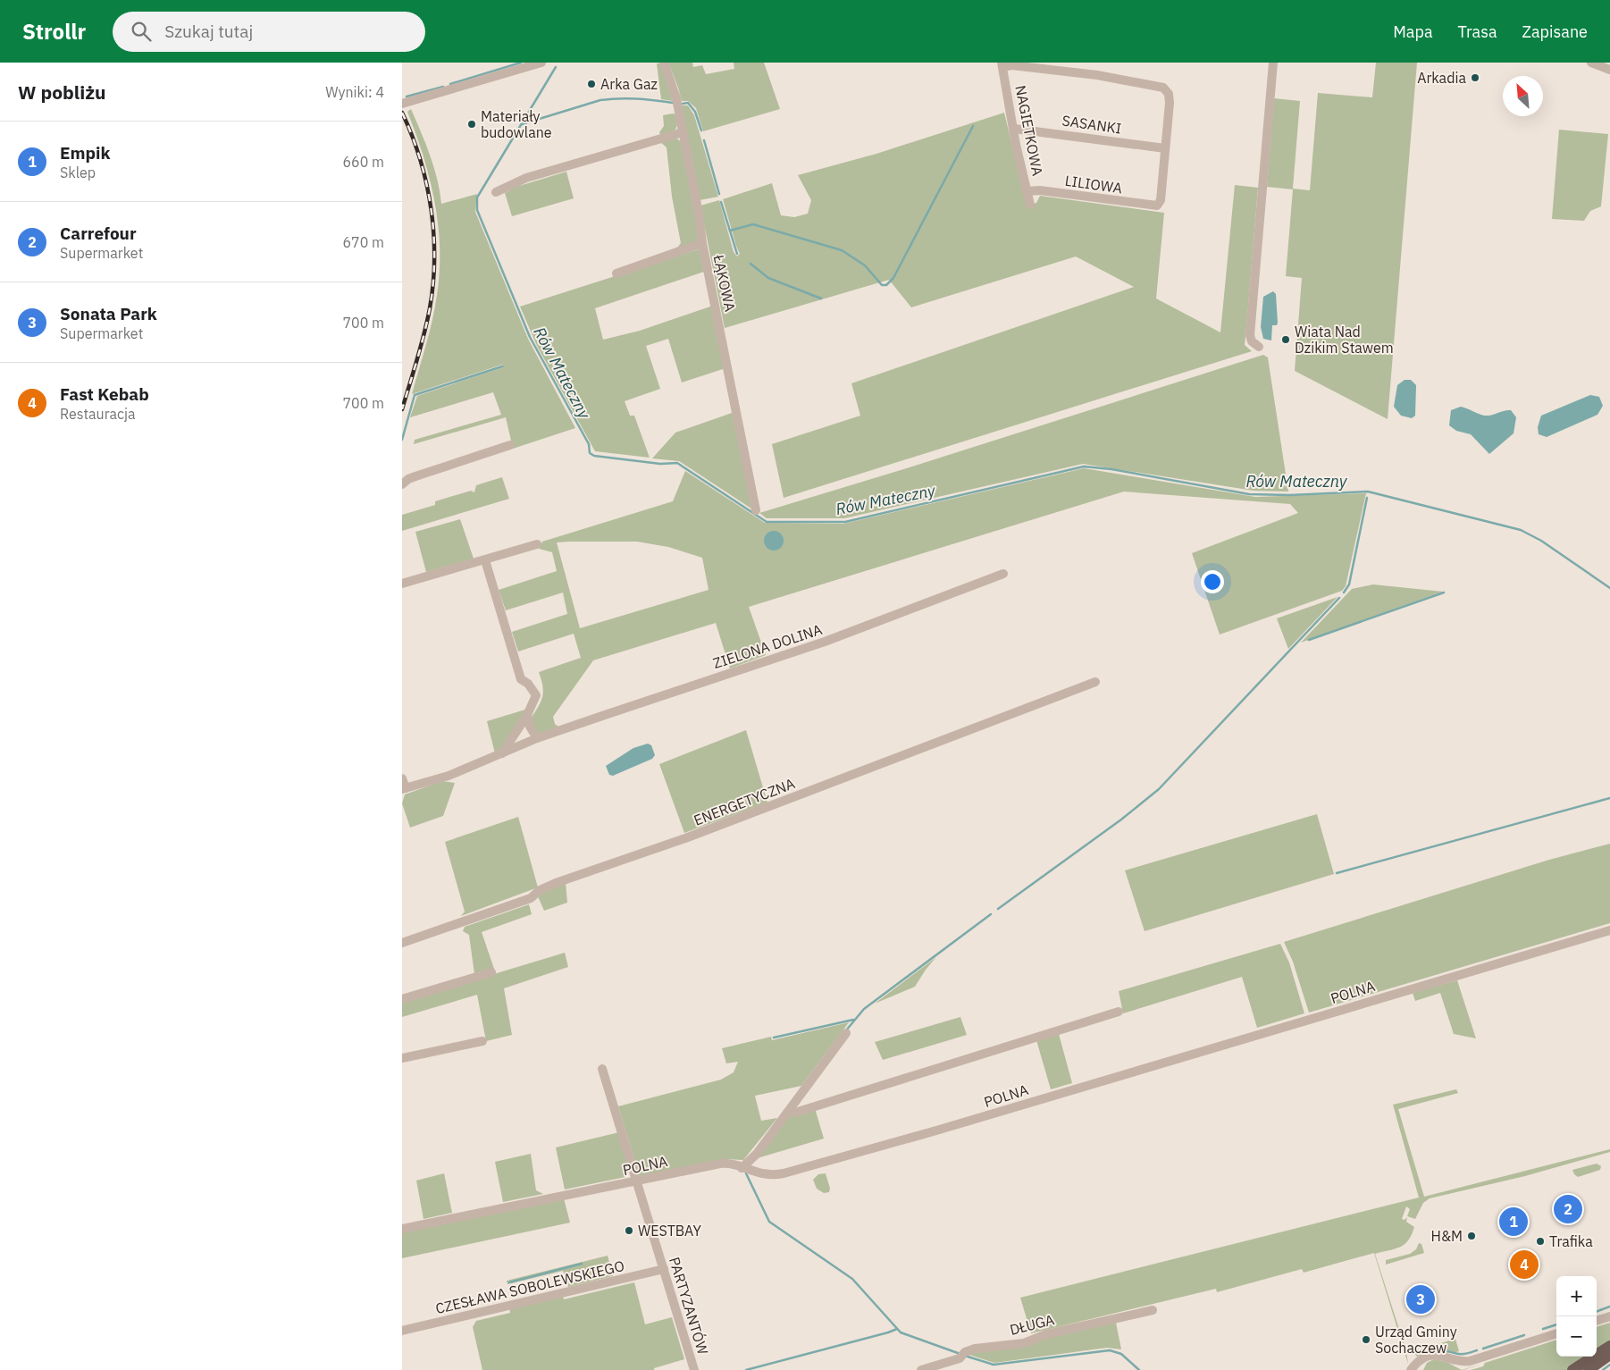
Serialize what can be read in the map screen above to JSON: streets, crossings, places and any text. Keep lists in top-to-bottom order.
{
  "streets": {
    "street": [
      "SASANKI",
      "NAGIETKOWA",
      "LILIOWA",
      "ŁĄKOWA",
      "ZIELONA DOLINA",
      "ENERGETYCZNA",
      "POLNA",
      "CZESŁAWA SOBOLEWSKIEGO",
      "PARTYZANTÓW",
      "DŁUGA"
    ]
  },
  "crossings": [
    ["SASANKI", "NAGIETKOWA"],
    ["SASANKI", "LILIOWA"],
    ["NAGIETKOWA", "LILIOWA"],
    ["POLNA", "PARTYZANTÓW"],
    ["CZESŁAWA SOBOLEWSKIEGO", "PARTYZANTÓW"]
  ],
  "water": ["Rów Mateczny"],
  "places": [
    "Arkadia",
    "Arka Gaz",
    "Materiały budowlane",
    "Wiata Nad Dzikim Stawem",
    "WESTBAY",
    "H&M",
    "Trafika",
    "Urząd Gminy Sochaczew"
  ],
  "north": "top left",
  "page": {
    "header": "Strollr",
    "search": "Szukaj tutaj",
    "nav": ["Mapa", "Trasa", "Zapisane"],
    "heading": ["W pobliżu", "Wyniki: 4"],
    "list": [
      {
        "mark": "1",
        "name": "Empik",
        "note": "Sklep",
        "value": "660 m"
      },
      {
        "mark": "2",
        "name": "Carrefour",
        "note": "Supermarket",
        "value": "670 m"
      },
      {
        "mark": "3",
        "name": "Sonata Park",
        "note": "Supermarket",
        "value": "700 m"
      },
      {
        "mark": "4",
        "name": "Fast Kebab",
        "note": "Restauracja",
        "value": "700 m"
      }
    ],
    "pins": [
      "2",
      "1",
      "4",
      "3"
    ],
    "map_buttons": ["+", "−"]
  }
}
